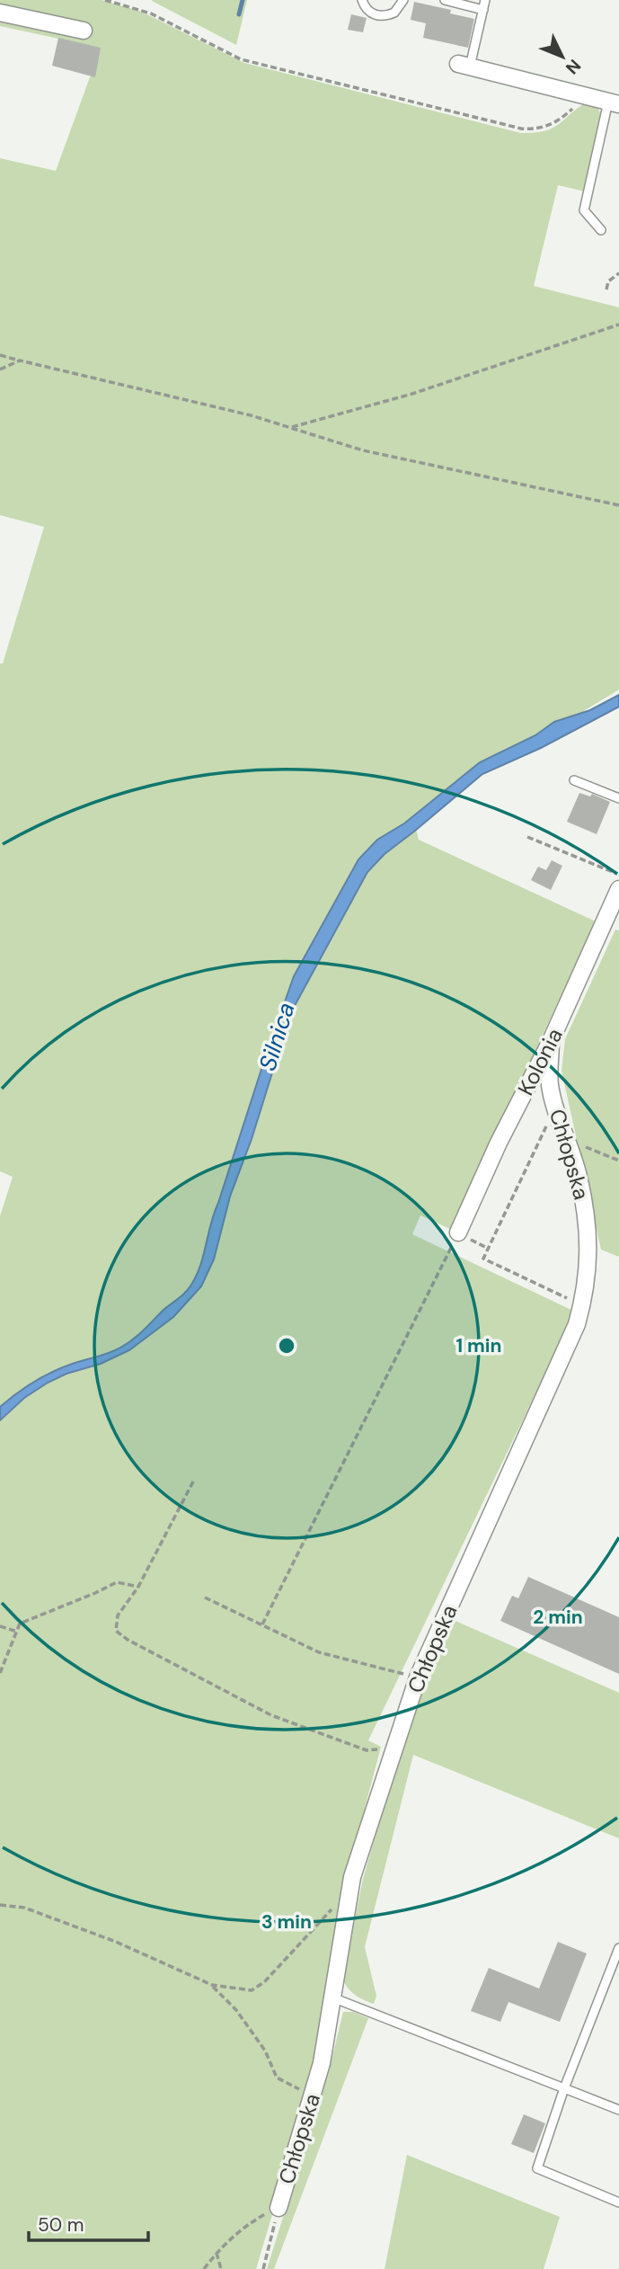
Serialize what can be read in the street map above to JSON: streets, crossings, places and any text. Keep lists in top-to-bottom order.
{
  "streets": {
    "street": ["Kolonia", "Chłopska"]
  },
  "crossings": [
    ["Kolonia", "Chłopska"]
  ],
  "water": ["Silnica"],
  "scale_bar": "50 m",
  "north": "bottom right",
  "rings": ["1 min", "2 min", "3 min"]
}
